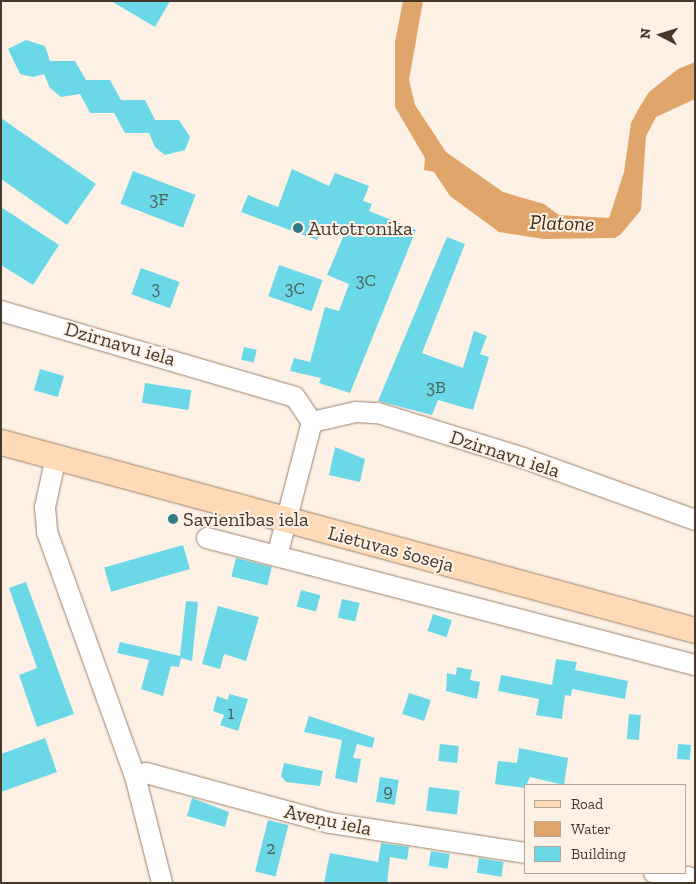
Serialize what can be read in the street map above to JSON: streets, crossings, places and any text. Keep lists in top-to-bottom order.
{
  "streets": {
    "main road": ["Lietuvas šoseja"],
    "street": ["Dzirnavu iela", "Aveņu iela"]
  },
  "water": ["Platone"],
  "places": ["Autotronika", "Savienības iela"],
  "house_numbers": [
    "3F",
    "3C",
    "3",
    "3C",
    "3B",
    "1",
    "9",
    "2"
  ],
  "legend": ["Road", "Water", "Building"],
  "north": "left"
}
